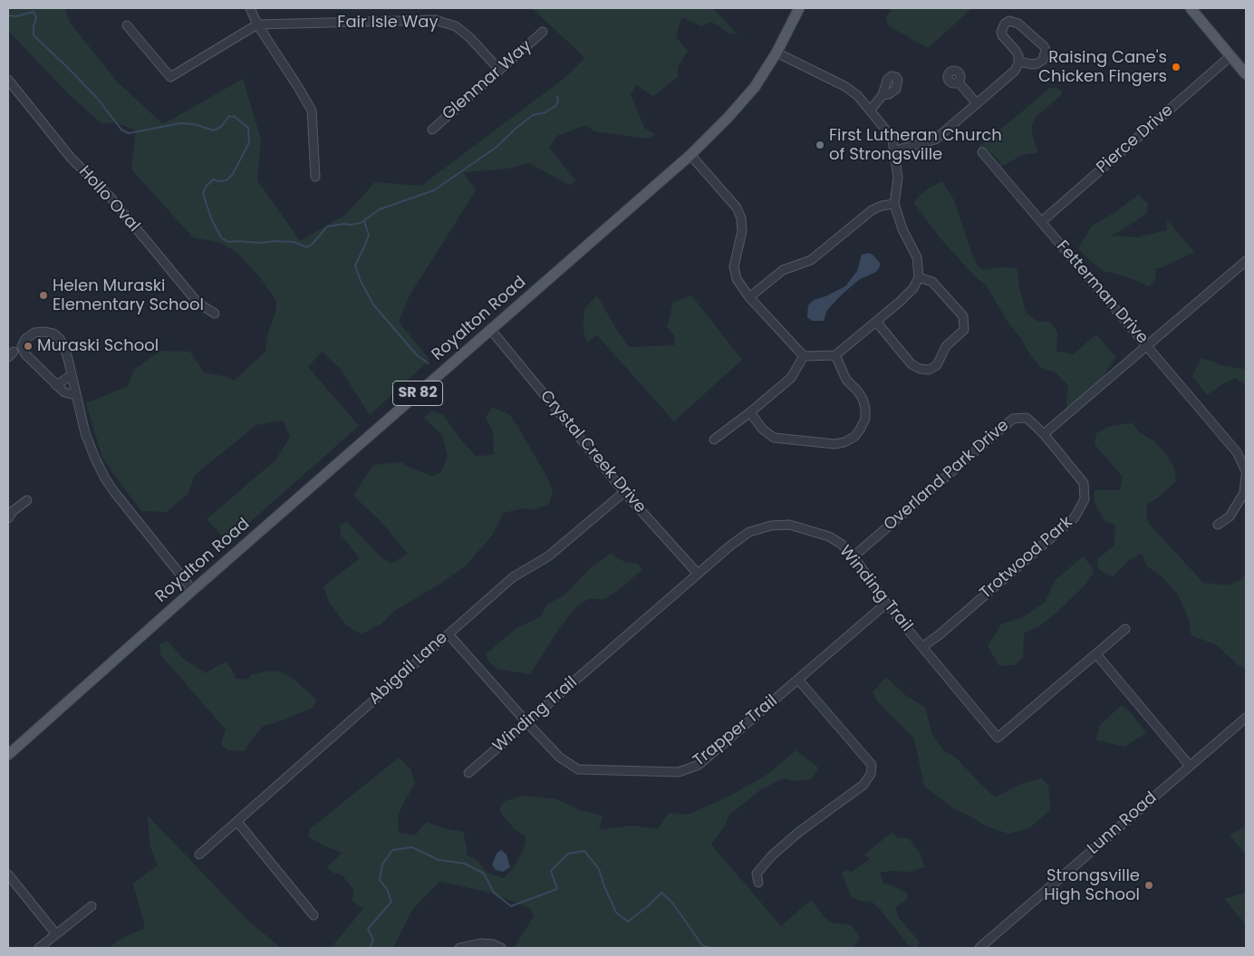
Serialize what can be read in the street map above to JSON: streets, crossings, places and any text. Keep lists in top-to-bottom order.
{
  "streets": {
    "main road": ["Royalton Road", "SR 82"],
    "street": [
      "Fair Isle Way",
      "Glenmar Way",
      "Pierce Drive",
      "Hollo Oval",
      "Fetterman Drive",
      "Crystal Creek Drive",
      "Overland Park Drive",
      "Trotwood Park",
      "Winding Trail",
      "Abigail Lane",
      "Trapper Trail",
      "Lunn Road"
    ]
  },
  "crossings": [
    ["Fair Isle Way", "Glenmar Way"],
    ["Pierce Drive", "Fetterman Drive"],
    ["Royalton Road", "Crystal Creek Drive"],
    ["Crystal Creek Drive", "Winding Trail"],
    ["Crystal Creek Drive", "Abigail Lane"],
    ["Overland Park Drive", "Trotwood Park"],
    ["Overland Park Drive", "Winding Trail"],
    ["Trotwood Park", "Winding Trail"],
    ["Winding Trail", "Trapper Trail"],
    ["Abigail Lane", "Trapper Trail"]
  ],
  "places": [
    "Raising Cane's Chicken Fingers",
    "First Lutheran Church of Strongsville",
    "Helen Muraski Elementary School",
    "Muraski School",
    "Strongsville High School"
  ]
}
